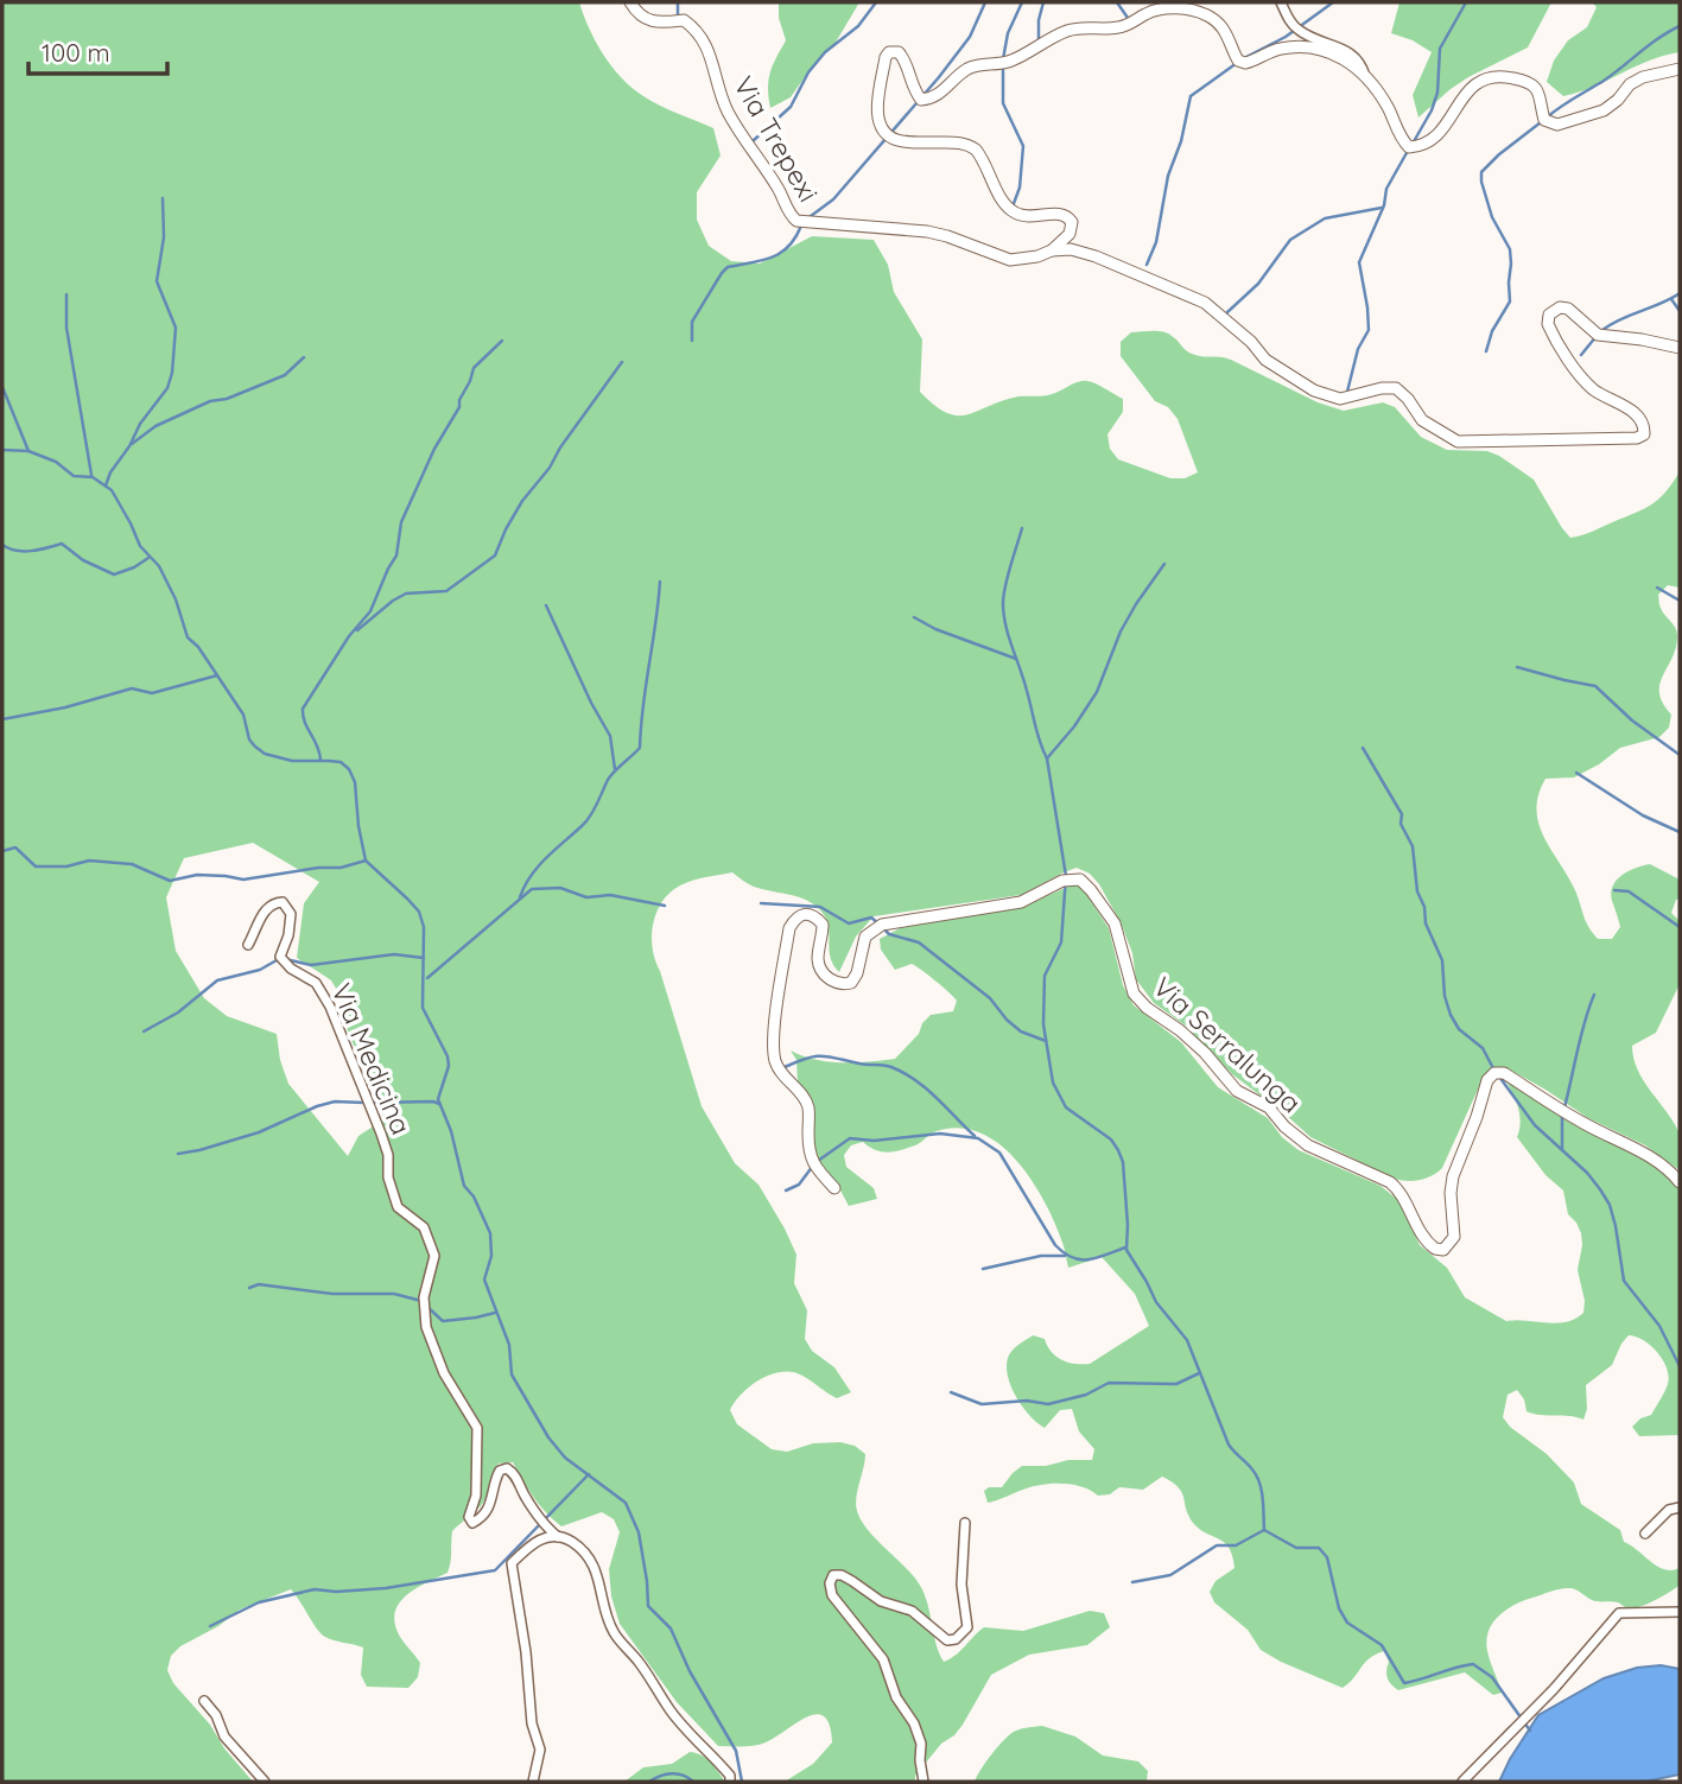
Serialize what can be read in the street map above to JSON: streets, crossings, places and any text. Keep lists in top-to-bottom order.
{
  "streets": {
    "street": ["Via Trepexi", "Via Serralunga", "Via Medicina"]
  },
  "scale_bar": "100 m"
}
